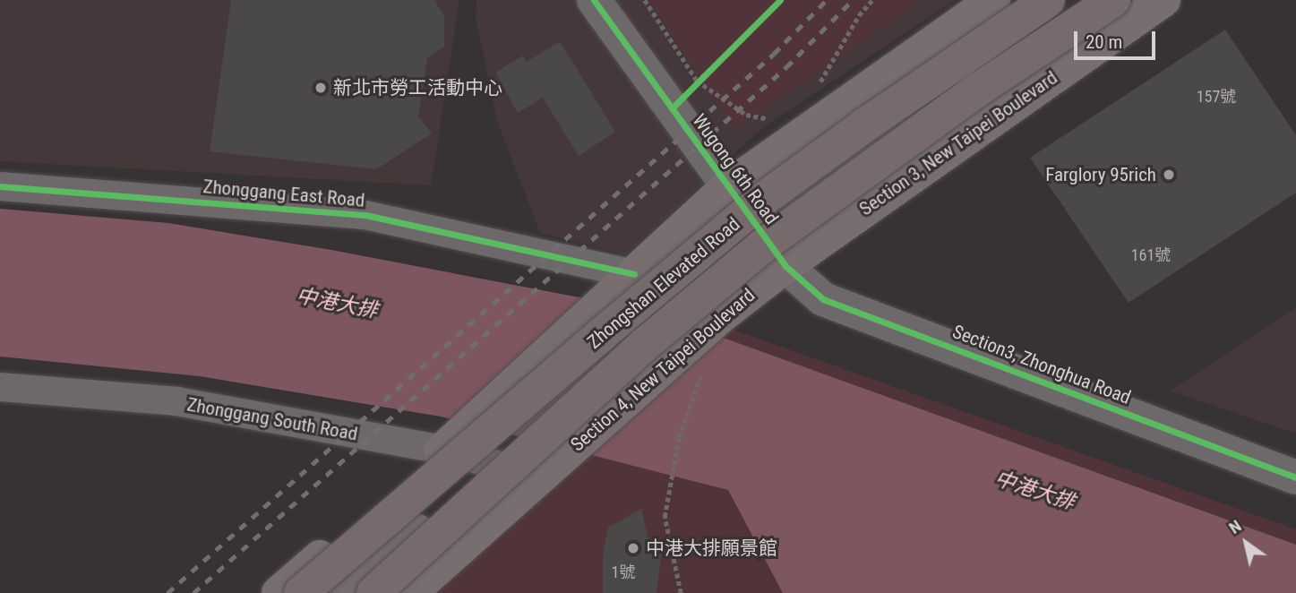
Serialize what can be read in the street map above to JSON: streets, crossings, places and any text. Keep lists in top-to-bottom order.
{
  "streets": {
    "highway": ["Zhongshan Elevated Road"],
    "main road": ["Section 3, New Taipei Boulevard", "Section 4, New Taipei Boulevard"],
    "street": [
      "Wugong 6th Road",
      "Zhonggang East Road",
      "Section3, Zhonghua Road",
      "Zhonggang South Road"
    ]
  },
  "crossings": [
    ["Section 3, New Taipei Boulevard", "Wugong 6th Road"],
    ["Section 3, New Taipei Boulevard", "Section3, Zhonghua Road"],
    ["Section 3, New Taipei Boulevard", "Section 4, New Taipei Boulevard"],
    ["Wugong 6th Road", "Section3, Zhonghua Road"],
    ["Wugong 6th Road", "Section 4, New Taipei Boulevard"],
    ["Zhonggang East Road", "Section 4, New Taipei Boulevard"],
    ["Section3, Zhonghua Road", "Section 4, New Taipei Boulevard"],
    ["Section 4, New Taipei Boulevard", "Zhonggang South Road"]
  ],
  "water": ["中港大排"],
  "places": ["新北市勞工活動中心", "Farglory 95rich", "中港大排願景館"],
  "house_numbers": ["157號", "161號", "1號"],
  "scale_bar": "20 m",
  "north": "top left"
}
